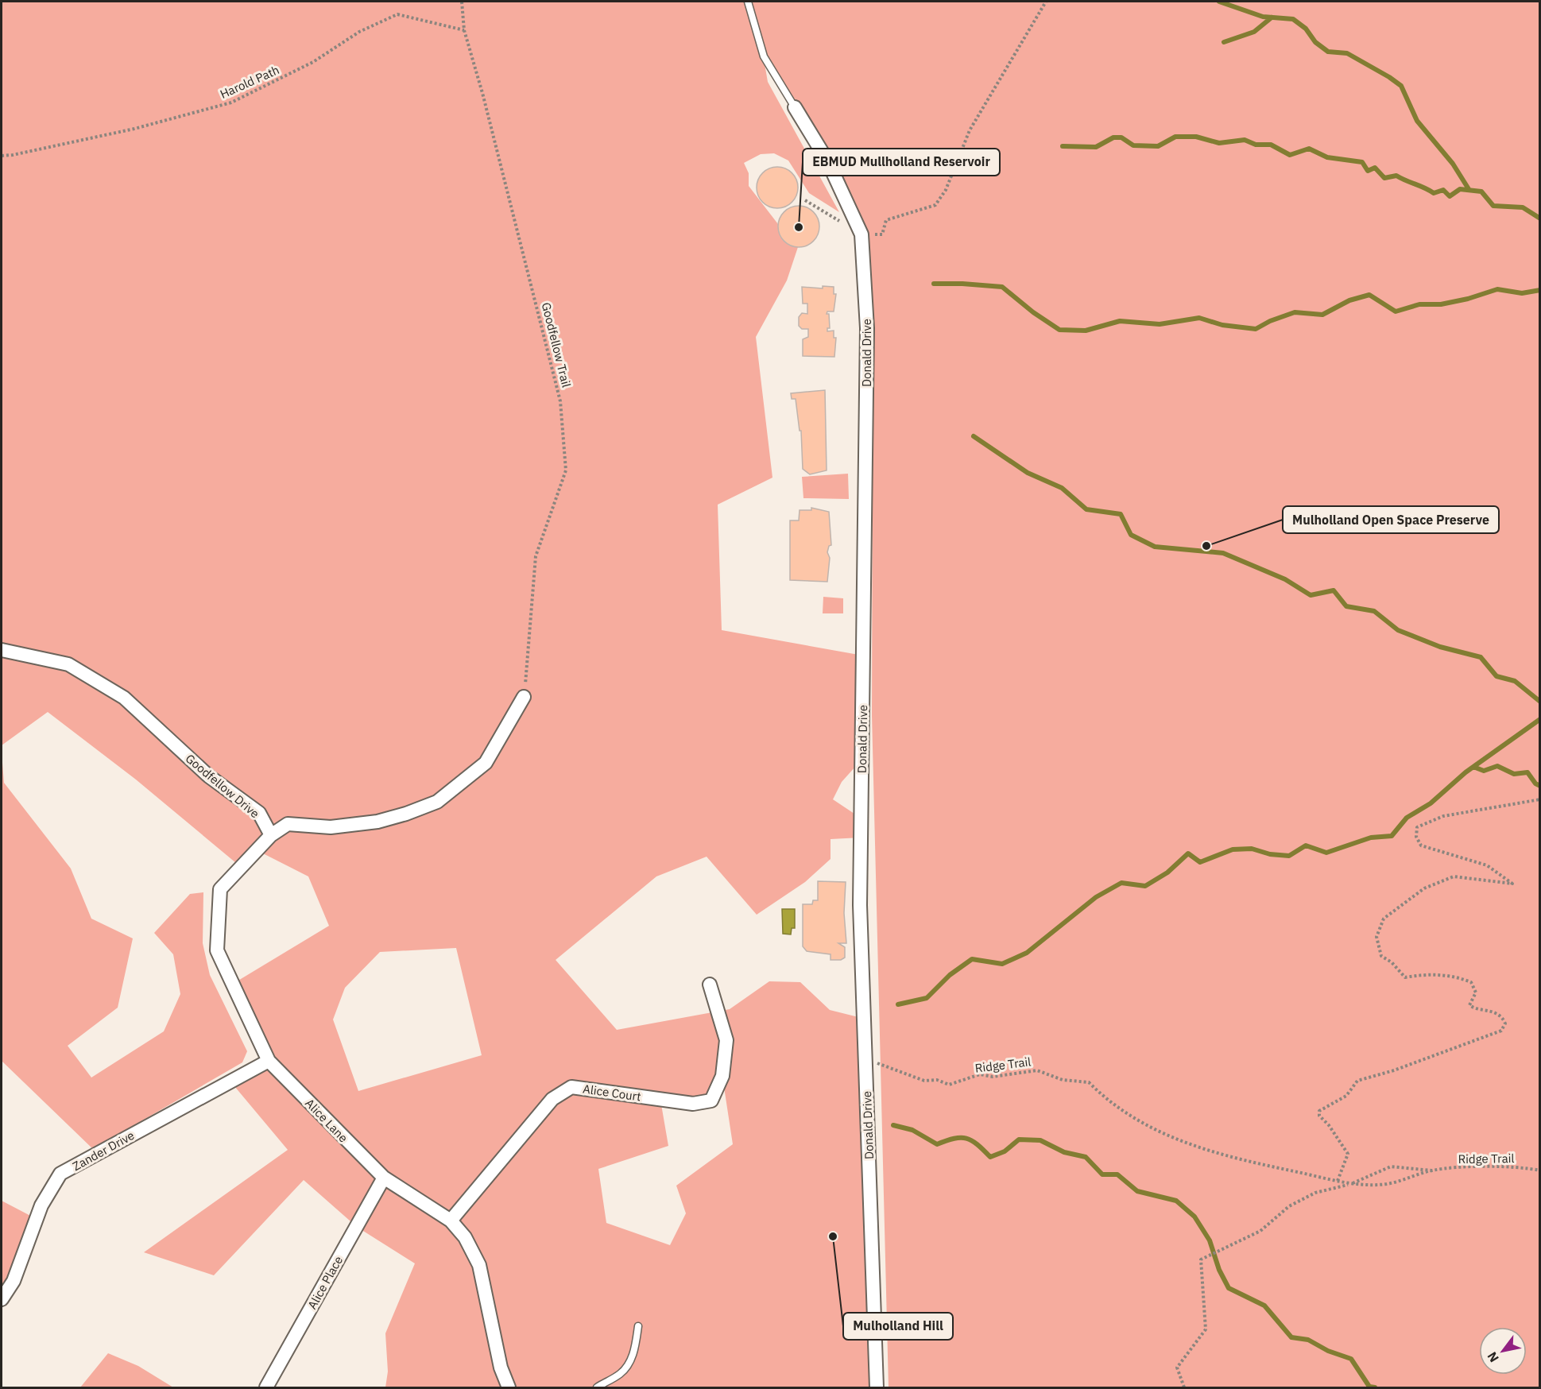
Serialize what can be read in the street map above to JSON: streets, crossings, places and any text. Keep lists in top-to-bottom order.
{
  "streets": {
    "street": [
      "Donald Drive",
      "Goodfellow Drive",
      "Alice Court",
      "Alice Lane",
      "Zander Drive",
      "Alice Place"
    ],
    "path": ["Harold Path", "Goodfellow Trail", "Ridge Trail"]
  },
  "crossings": [
    ["Harold Path", "Goodfellow Trail"],
    ["Donald Drive", "Ridge Trail"],
    ["Goodfellow Drive", "Alice Lane"],
    ["Alice Court", "Alice Lane"],
    ["Alice Lane", "Zander Drive"],
    ["Alice Lane", "Alice Place"]
  ],
  "places": ["EBMUD Mullholland Reservoir", "Mulholland Open Space Preserve", "Mulholland Hill"],
  "north": "bottom left"
}
